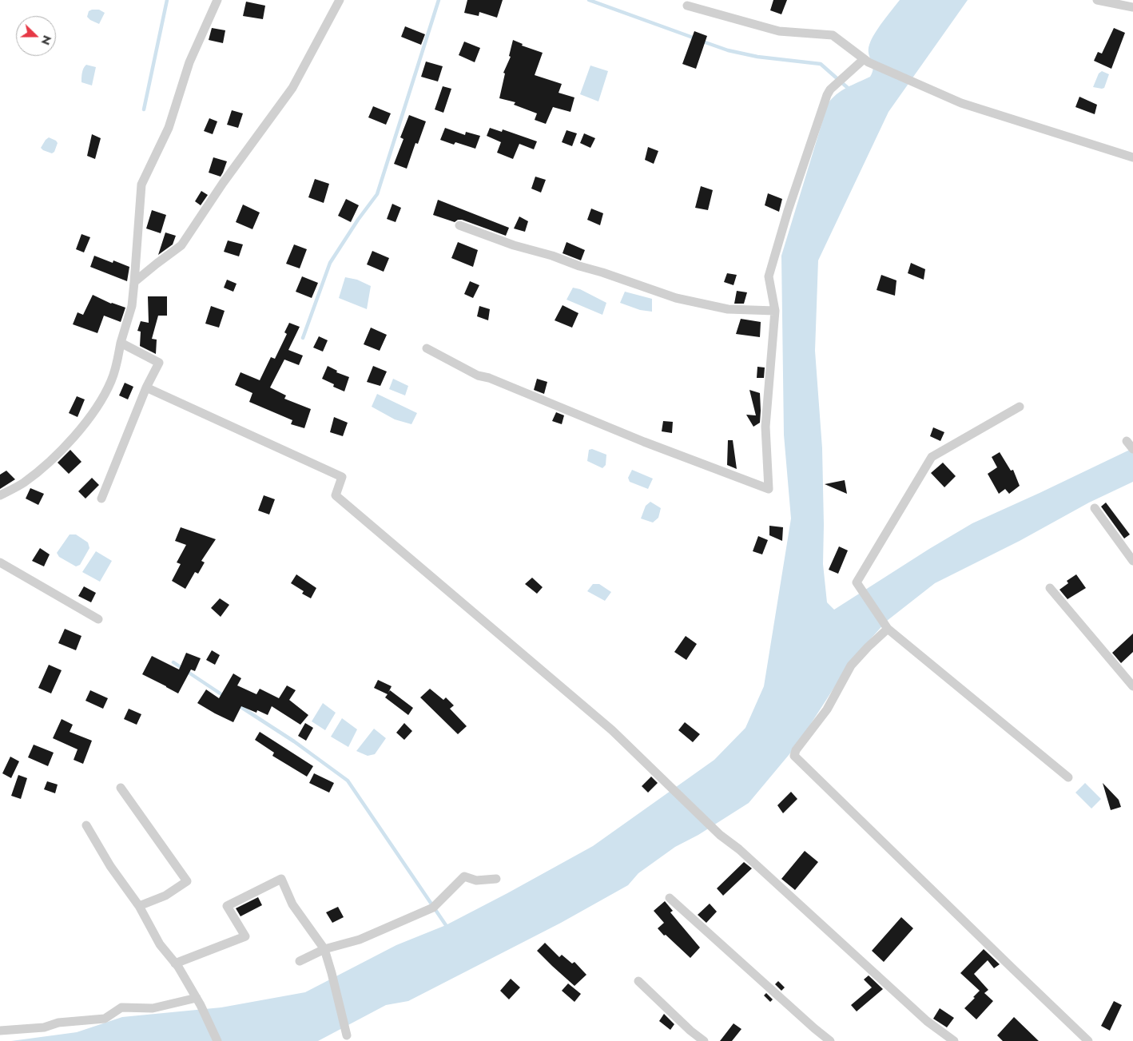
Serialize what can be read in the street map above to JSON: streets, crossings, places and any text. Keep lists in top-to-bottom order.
{
  "north": "right"
}
